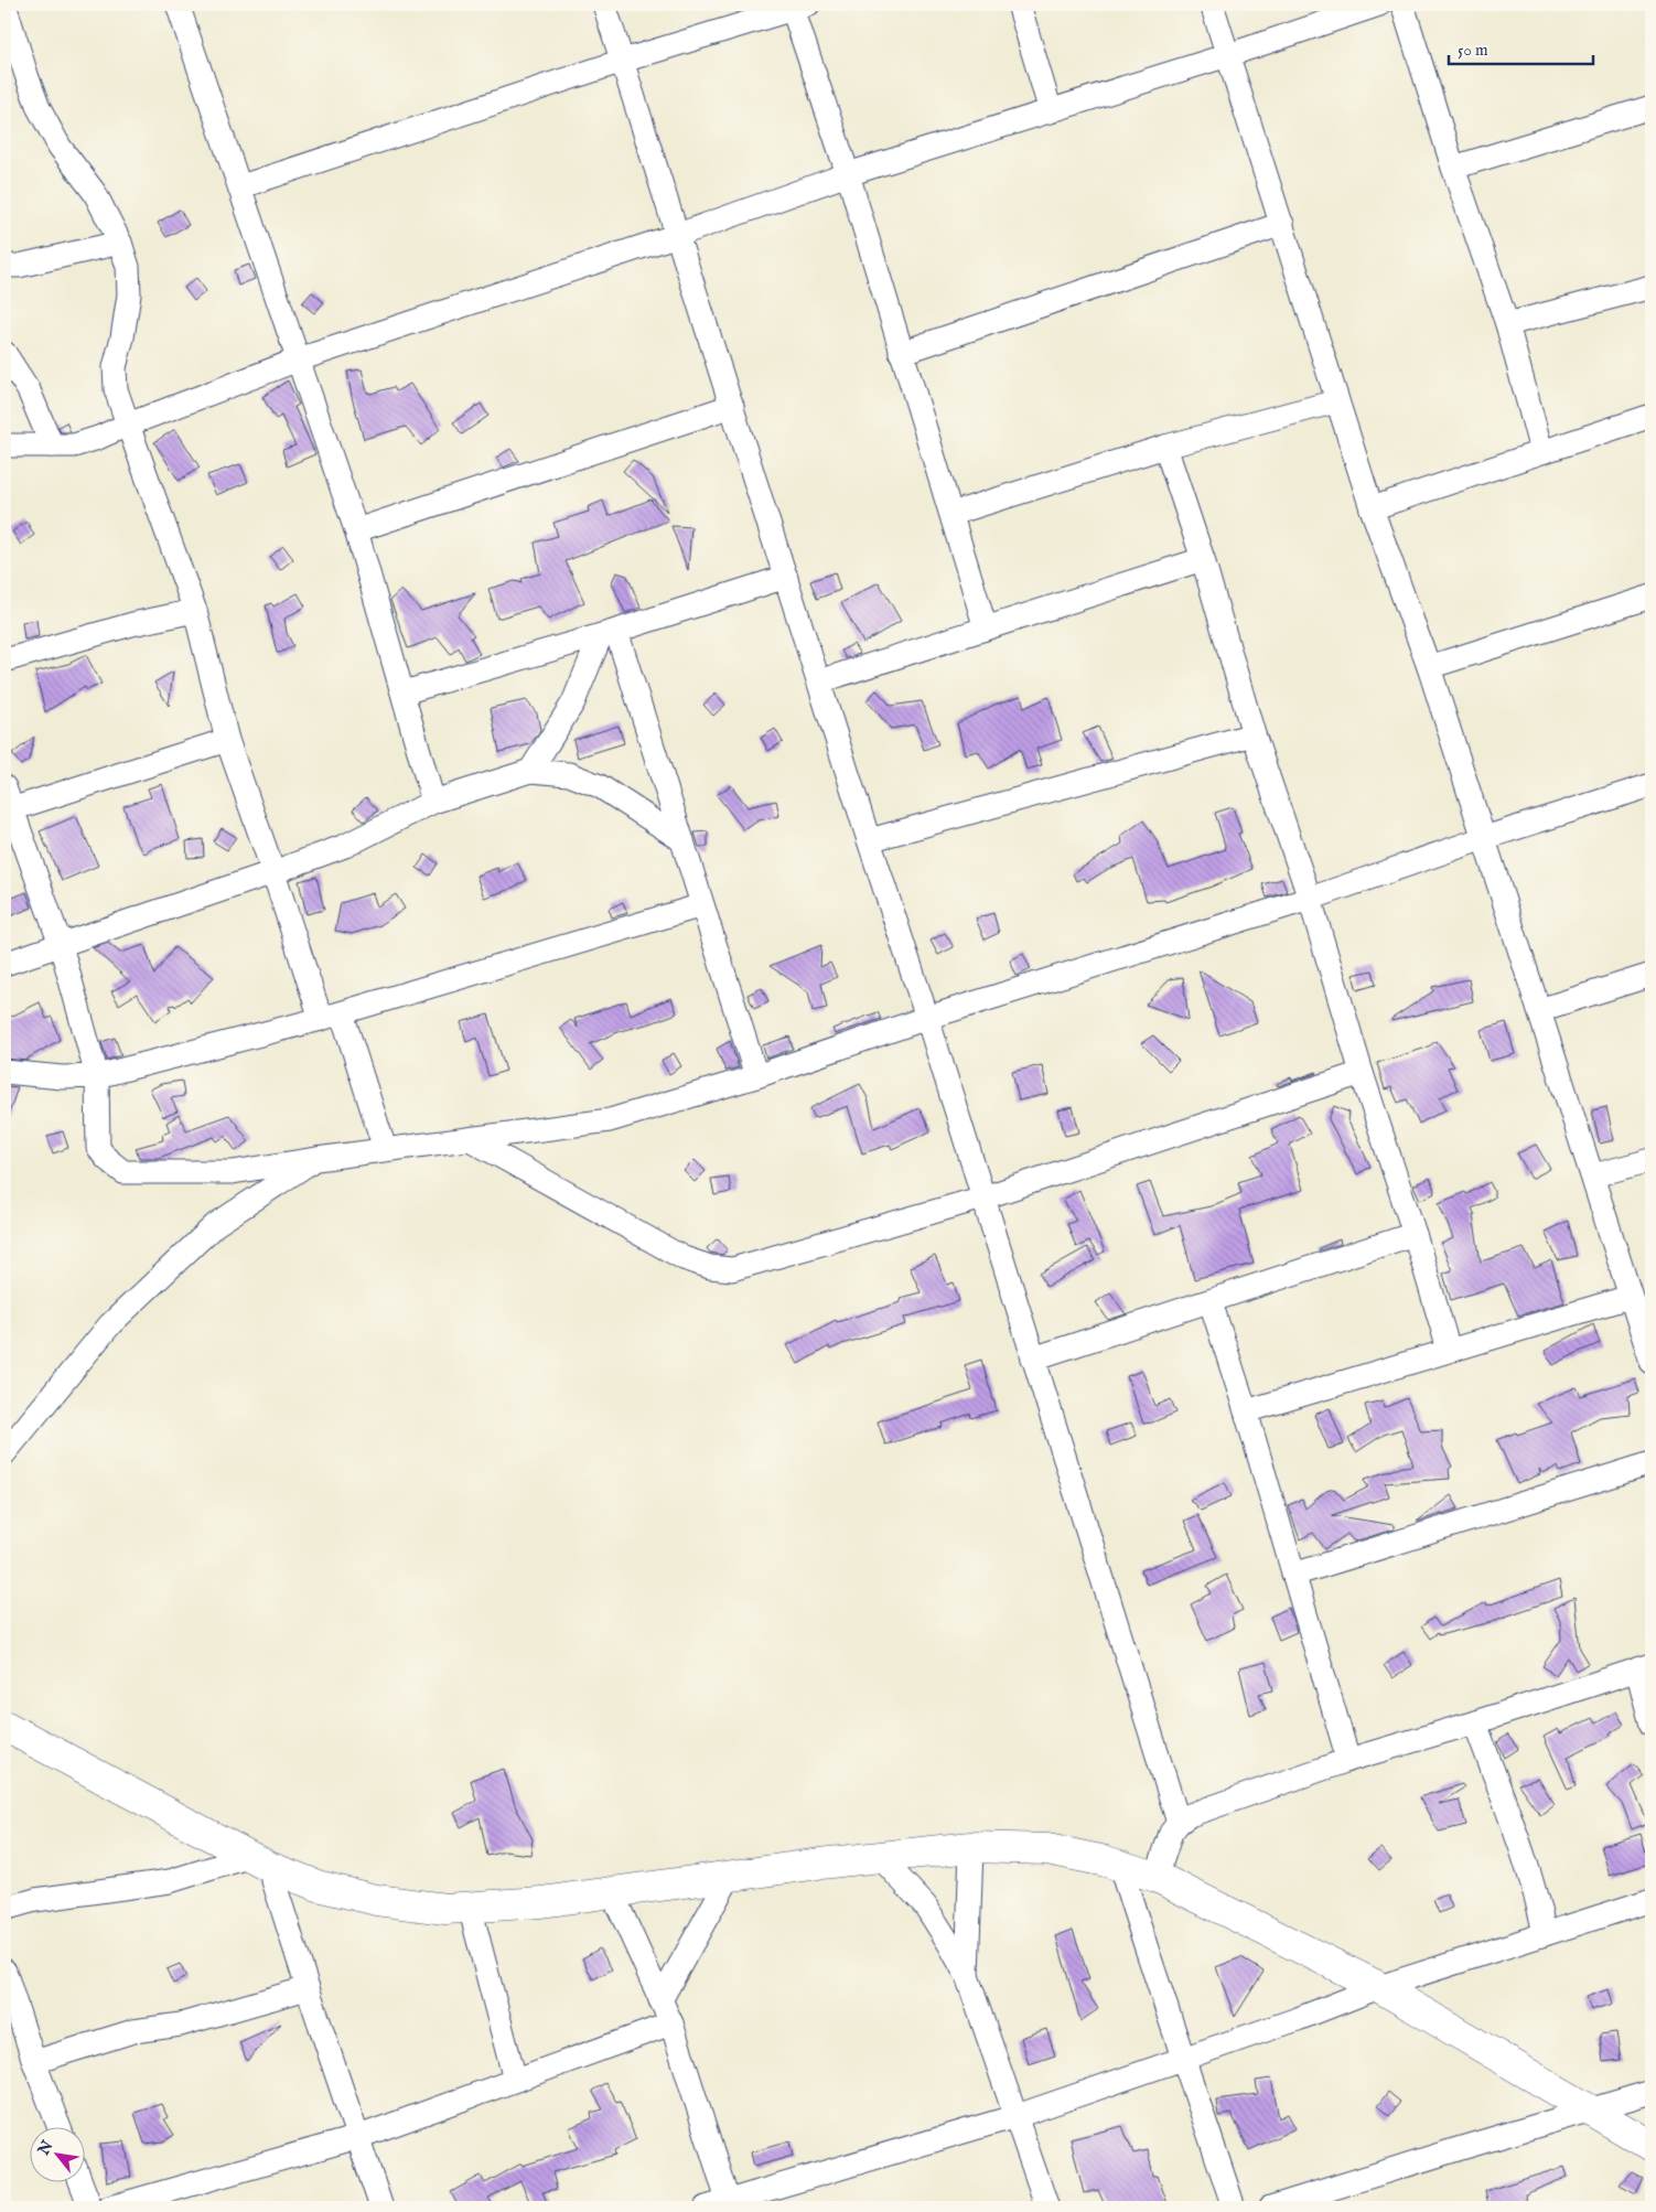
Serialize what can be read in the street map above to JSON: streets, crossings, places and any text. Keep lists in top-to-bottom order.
{
  "scale_bar": "50 m",
  "north": "top left"
}
